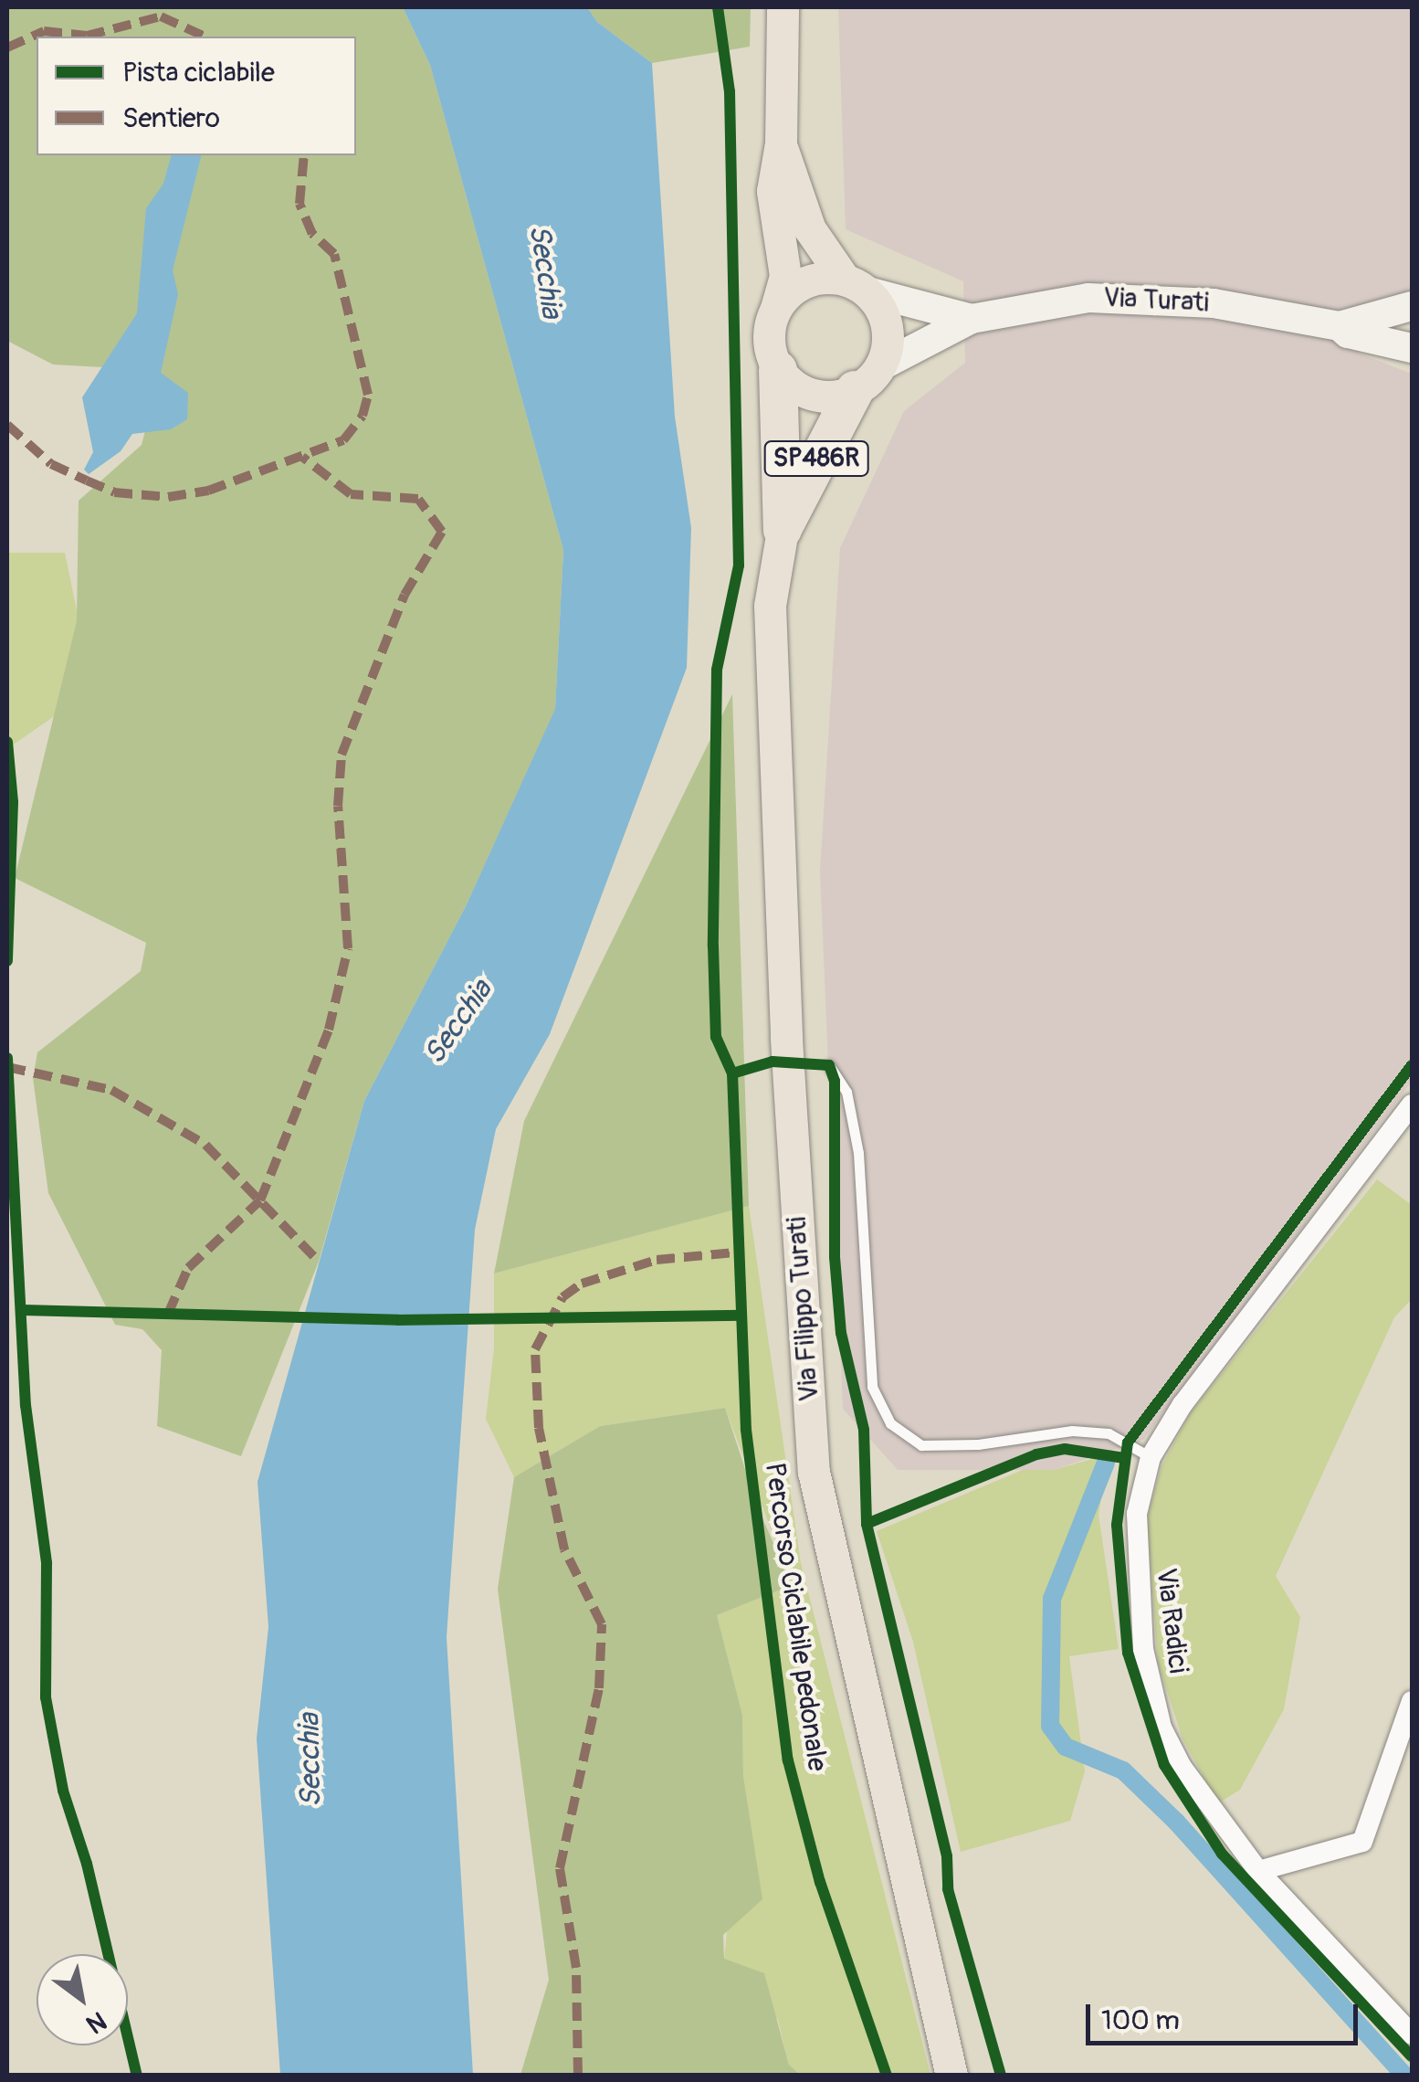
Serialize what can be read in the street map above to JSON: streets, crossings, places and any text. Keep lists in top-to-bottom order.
{
  "streets": {
    "highway": ["SP486R"],
    "main road": ["Via Filippo Turati"],
    "street": ["Via Turati", "Via Radici"],
    "cycle path": ["Percorso Ciclabile pedonale"]
  },
  "crossings": [
    ["SP486R", "Via Filippo Turati"]
  ],
  "water": ["Secchia"],
  "legend": ["Pista ciclabile", "Sentiero"],
  "scale_bar": "100 m",
  "north": "bottom right"
}
